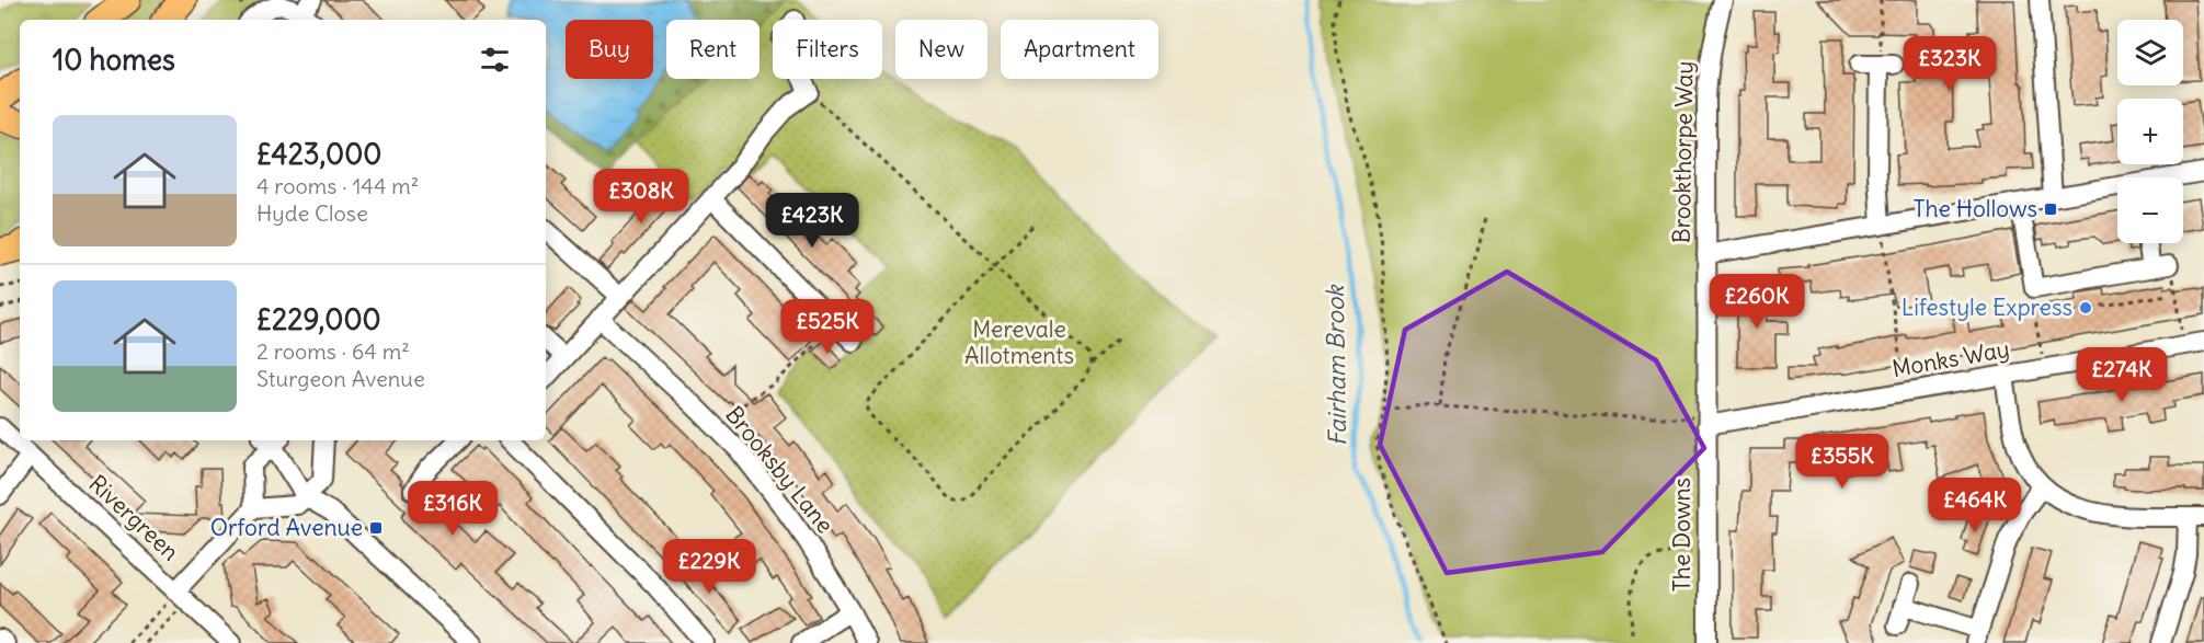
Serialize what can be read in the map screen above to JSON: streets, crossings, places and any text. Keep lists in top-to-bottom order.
{
  "streets": {
    "street": [
      "Brookthorpe Way",
      "Monks Way",
      "Brooksby Lane",
      "Rivergreen",
      "The Downs"
    ]
  },
  "crossings": [
    ["Brookthorpe Way", "Monks Way"],
    ["Brookthorpe Way", "The Downs"],
    ["Monks Way", "The Downs"]
  ],
  "water": ["Fairham Brook"],
  "parks": ["Merevale Allotments"],
  "places": {
    "transit": ["The Hollows", "Orford Avenue"],
    "other": ["Lifestyle Express"]
  },
  "page": {
    "map_buttons": ["+", "−"],
    "chip": [
      "Buy",
      "Rent",
      "Filters",
      "New",
      "Apartment"
    ],
    "heading": "10 homes",
    "price": [
      "£323K",
      "£308K",
      "£423K",
      "£260K",
      "£525K",
      "£274K",
      "£355K",
      "£464K",
      "£316K",
      "£229K"
    ],
    "list": [
      {
        "name": "£423,000",
        "note": "4 rooms · 144 m² · Hyde Close"
      },
      {
        "name": "£229,000",
        "note": "2 rooms · 64 m² · Sturgeon Avenue"
      }
    ]
  }
}
